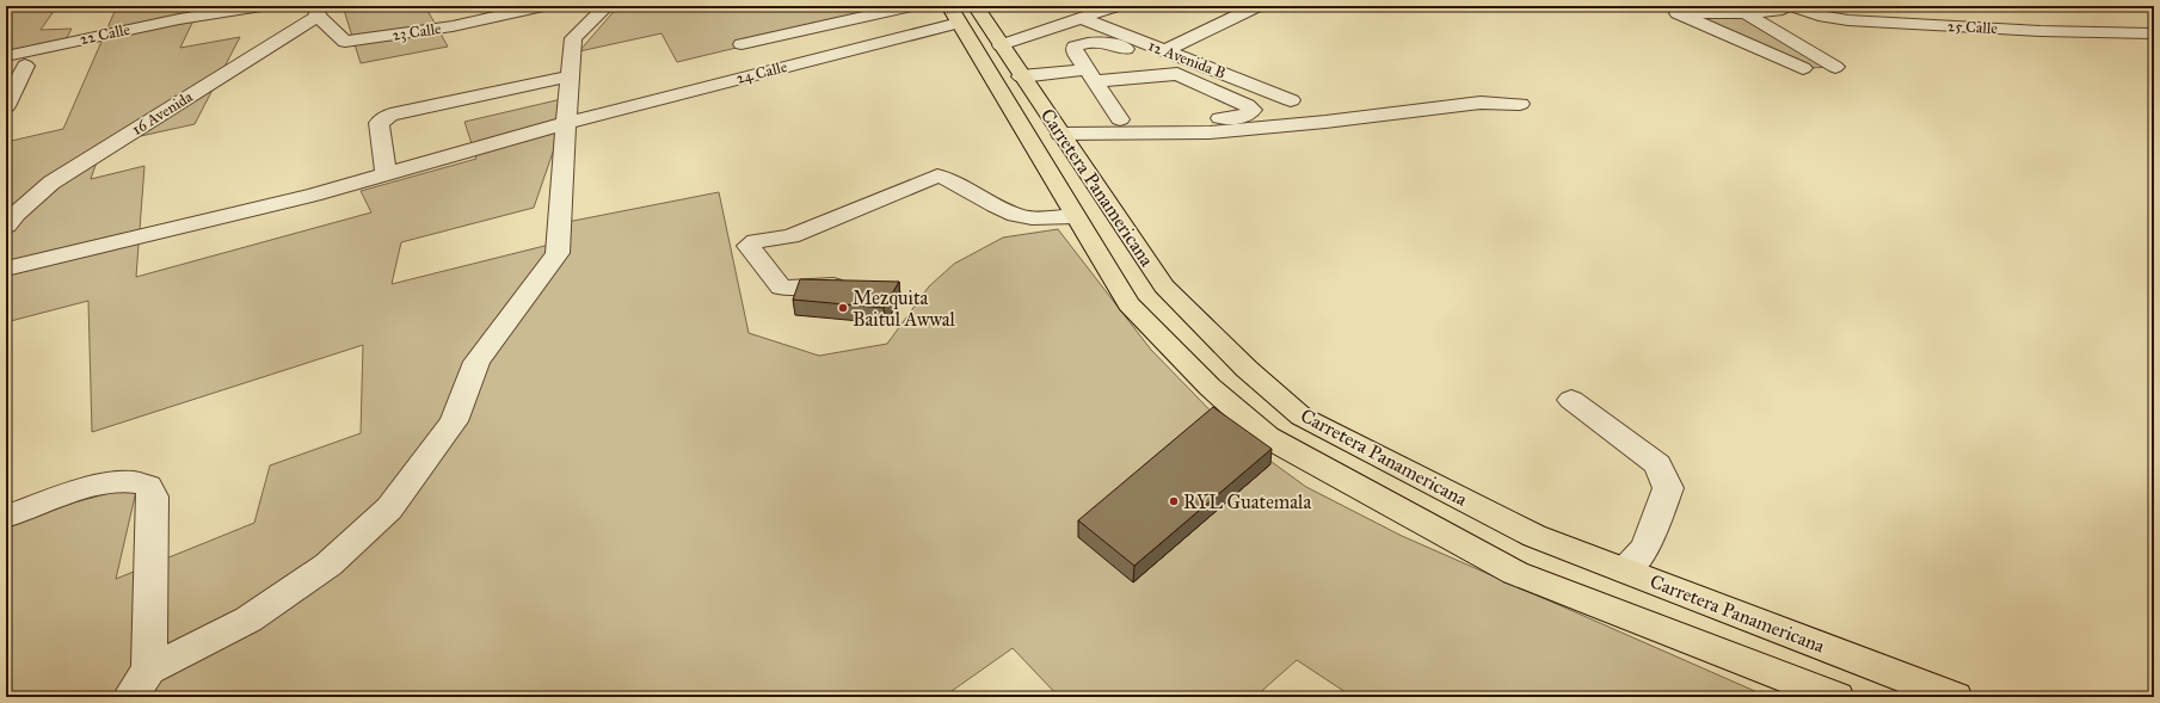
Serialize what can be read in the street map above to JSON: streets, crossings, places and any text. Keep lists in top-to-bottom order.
{
  "streets": {
    "highway": ["Carretera Panamericana"],
    "street": [
      "25 Calle",
      "23 Calle",
      "22 Calle",
      "12 Avenida B",
      "24 Calle",
      "16 Avenida"
    ]
  },
  "crossings": [
    ["23 Calle", "16 Avenida"],
    ["24 Calle", "Carretera Panamericana"]
  ],
  "places": ["Mezquita Baitul Awwal", "RYL Guatemala"]
}
